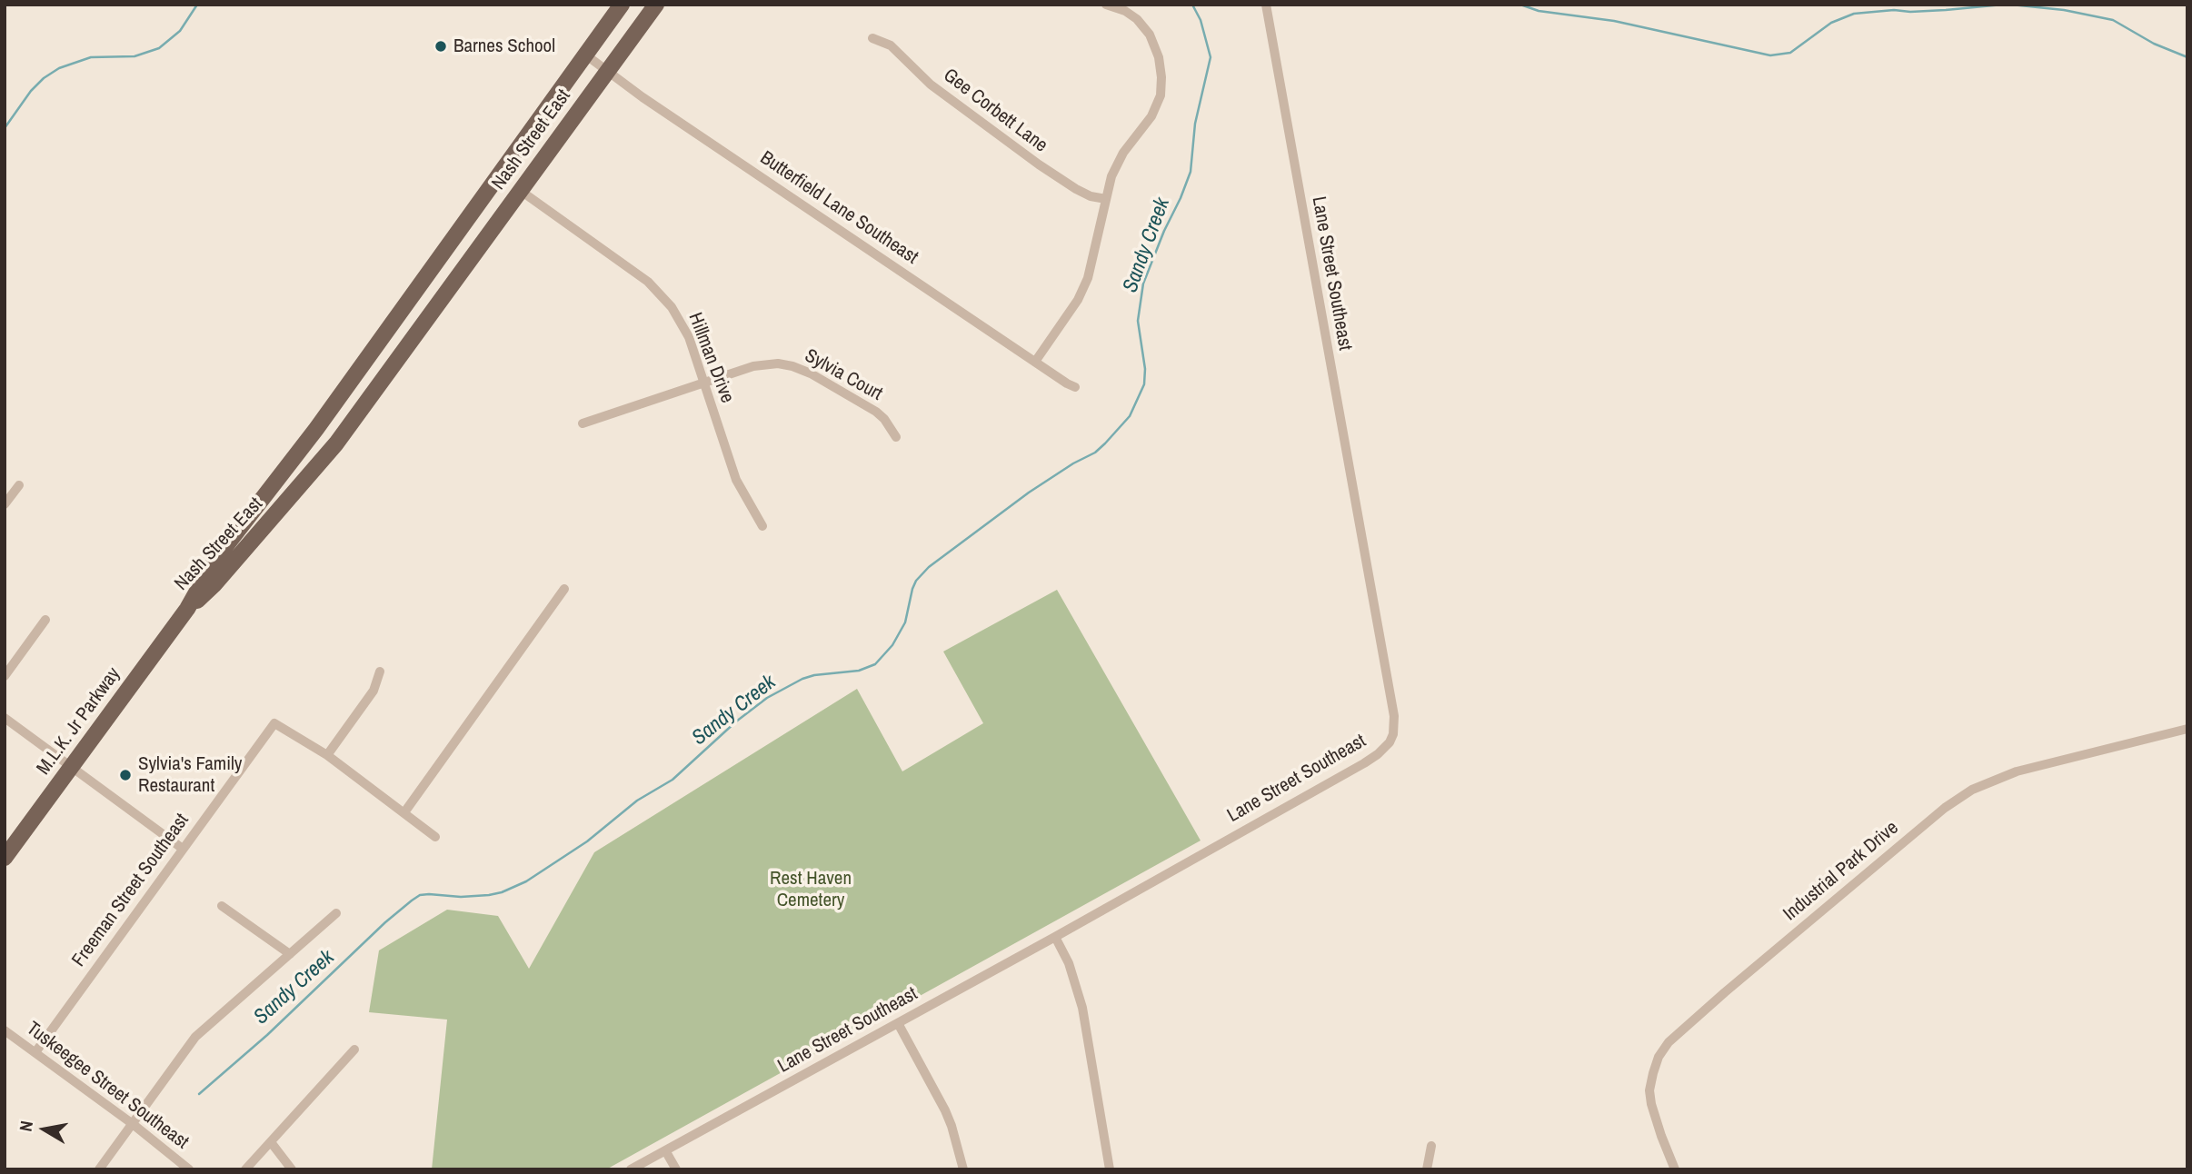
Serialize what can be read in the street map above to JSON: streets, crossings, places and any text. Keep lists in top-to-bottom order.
{
  "streets": {
    "main road": ["Nash Street East", "M.L.K. Jr Parkway"],
    "street": [
      "Gee Corbett Lane",
      "Butterfield Lane Southeast",
      "Lane Street Southeast",
      "Hillman Drive",
      "Sylvia Court",
      "Industrial Park Drive",
      "Freeman Street Southeast",
      "Tuskeegee Street Southeast"
    ]
  },
  "crossings": [
    ["Nash Street East", "Butterfield Lane Southeast"],
    ["Nash Street East", "Hillman Drive"],
    ["Nash Street East", "M.L.K. Jr Parkway"],
    ["Hillman Drive", "Sylvia Court"],
    ["Freeman Street Southeast", "Tuskeegee Street Southeast"]
  ],
  "water": ["Sandy Creek"],
  "parks": ["Rest Haven Cemetery"],
  "places": ["Barnes School", "Sylvia's Family Restaurant"],
  "north": "left"
}
